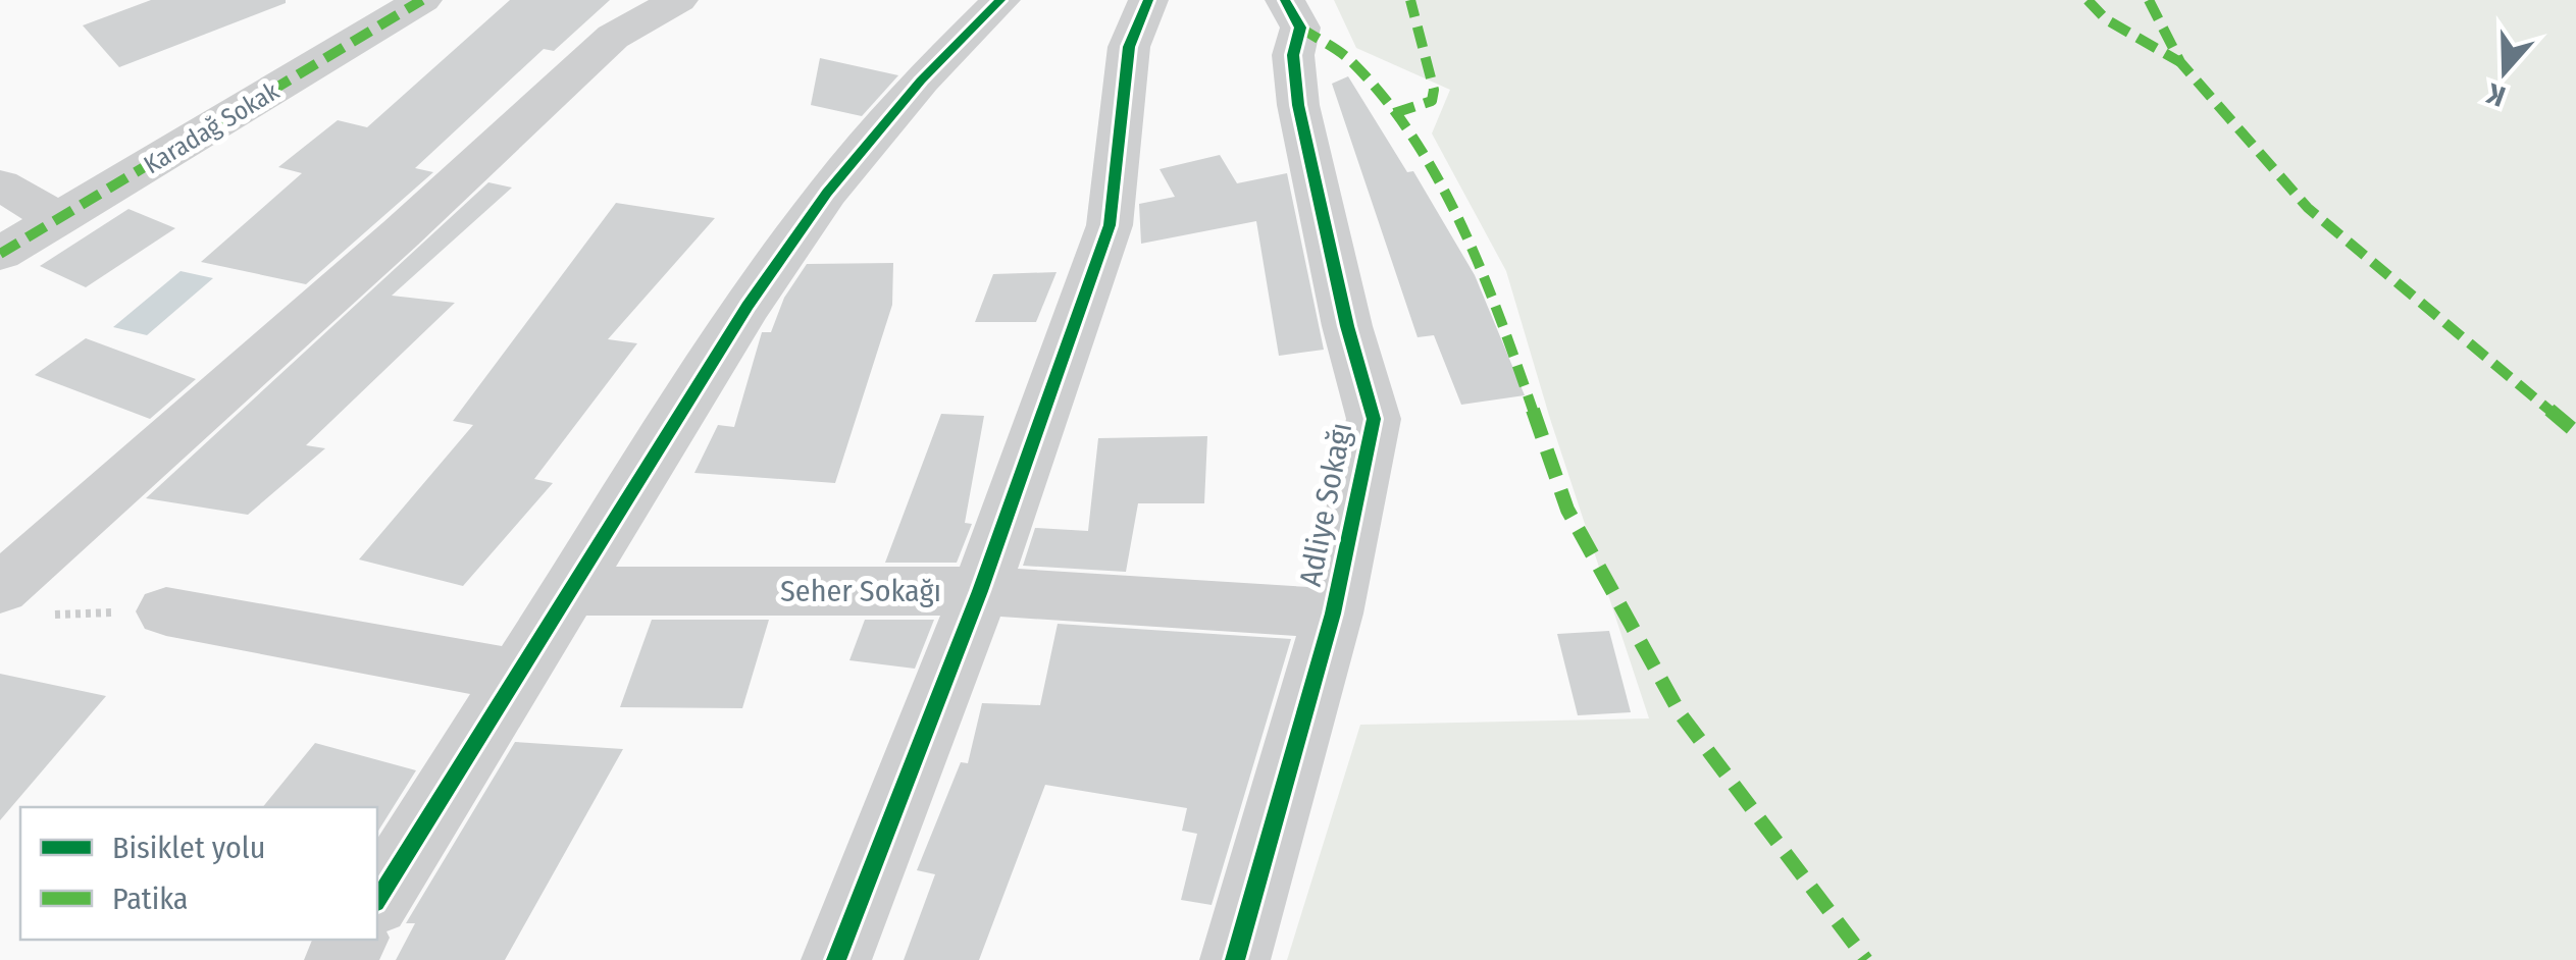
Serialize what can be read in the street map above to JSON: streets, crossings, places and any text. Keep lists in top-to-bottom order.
{
  "streets": {
    "street": ["Karadağ Sokak", "Adliye Sokağı", "Seher Sokağı"]
  },
  "crossings": [
    ["Adliye Sokağı", "Seher Sokağı"]
  ],
  "legend": ["Bisiklet yolu", "Patika"],
  "north": "bottom"
}
